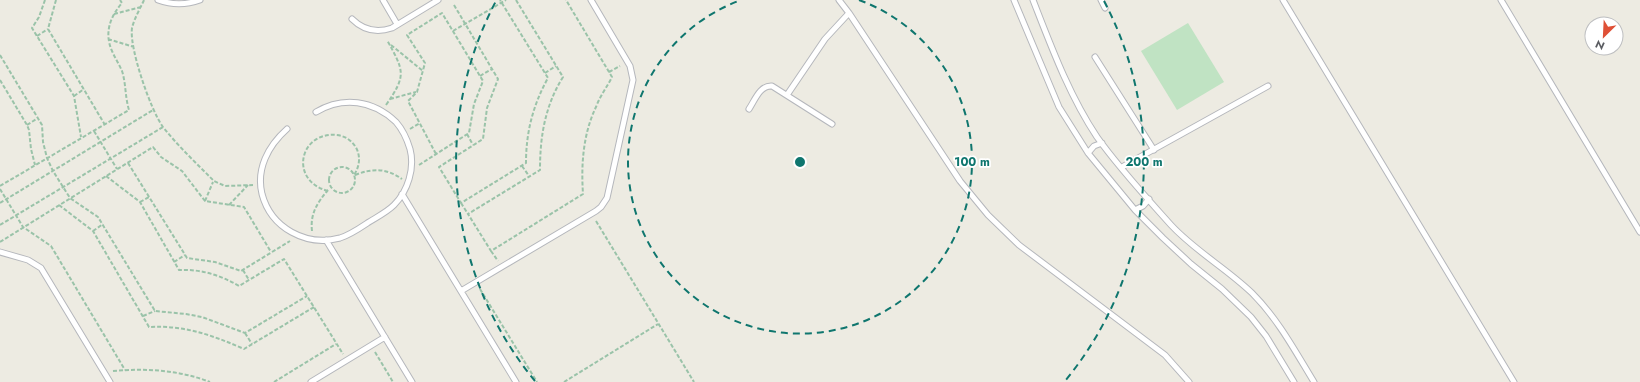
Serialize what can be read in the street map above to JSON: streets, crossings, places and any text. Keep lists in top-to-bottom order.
{
  "north": "bottom left",
  "rings": ["100 m", "200 m"]
}
